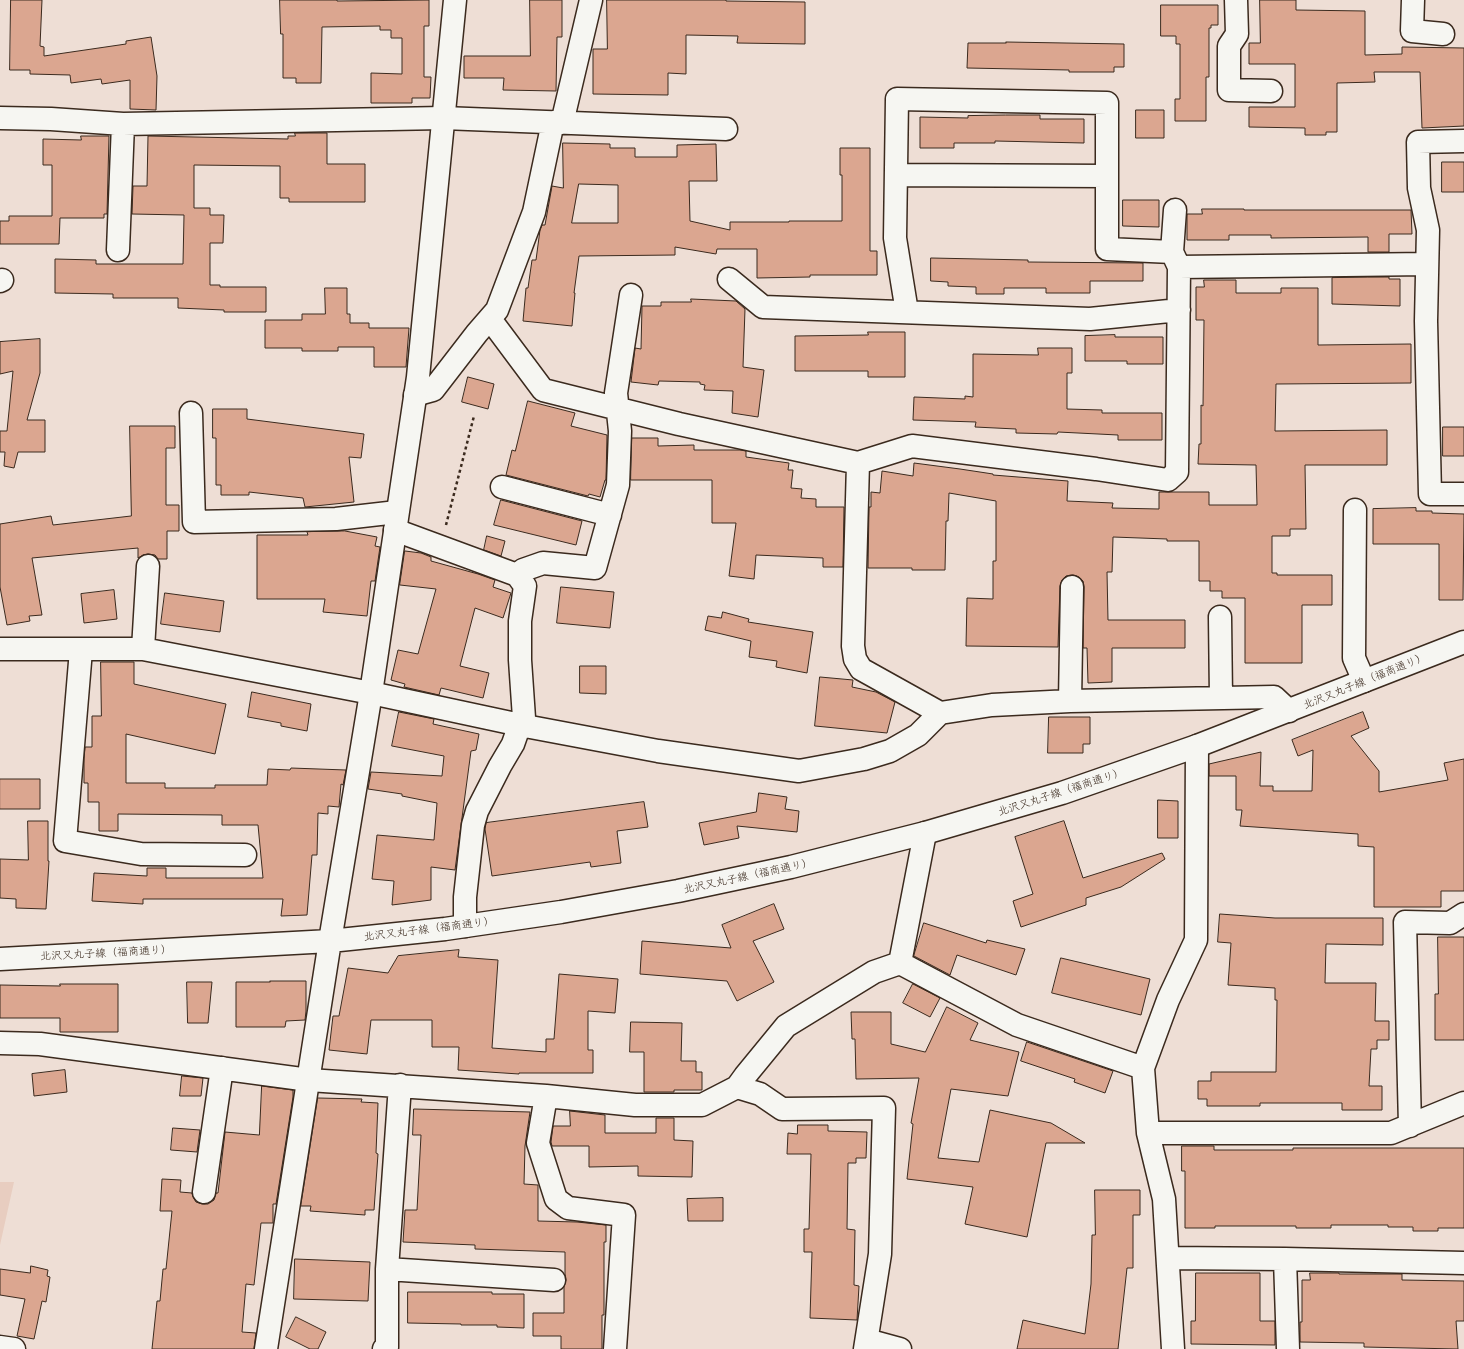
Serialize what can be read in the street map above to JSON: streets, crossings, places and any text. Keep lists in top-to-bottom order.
{
  "streets": {
    "street": ["北沢又丸子線（福商通り）"]
  }
}
